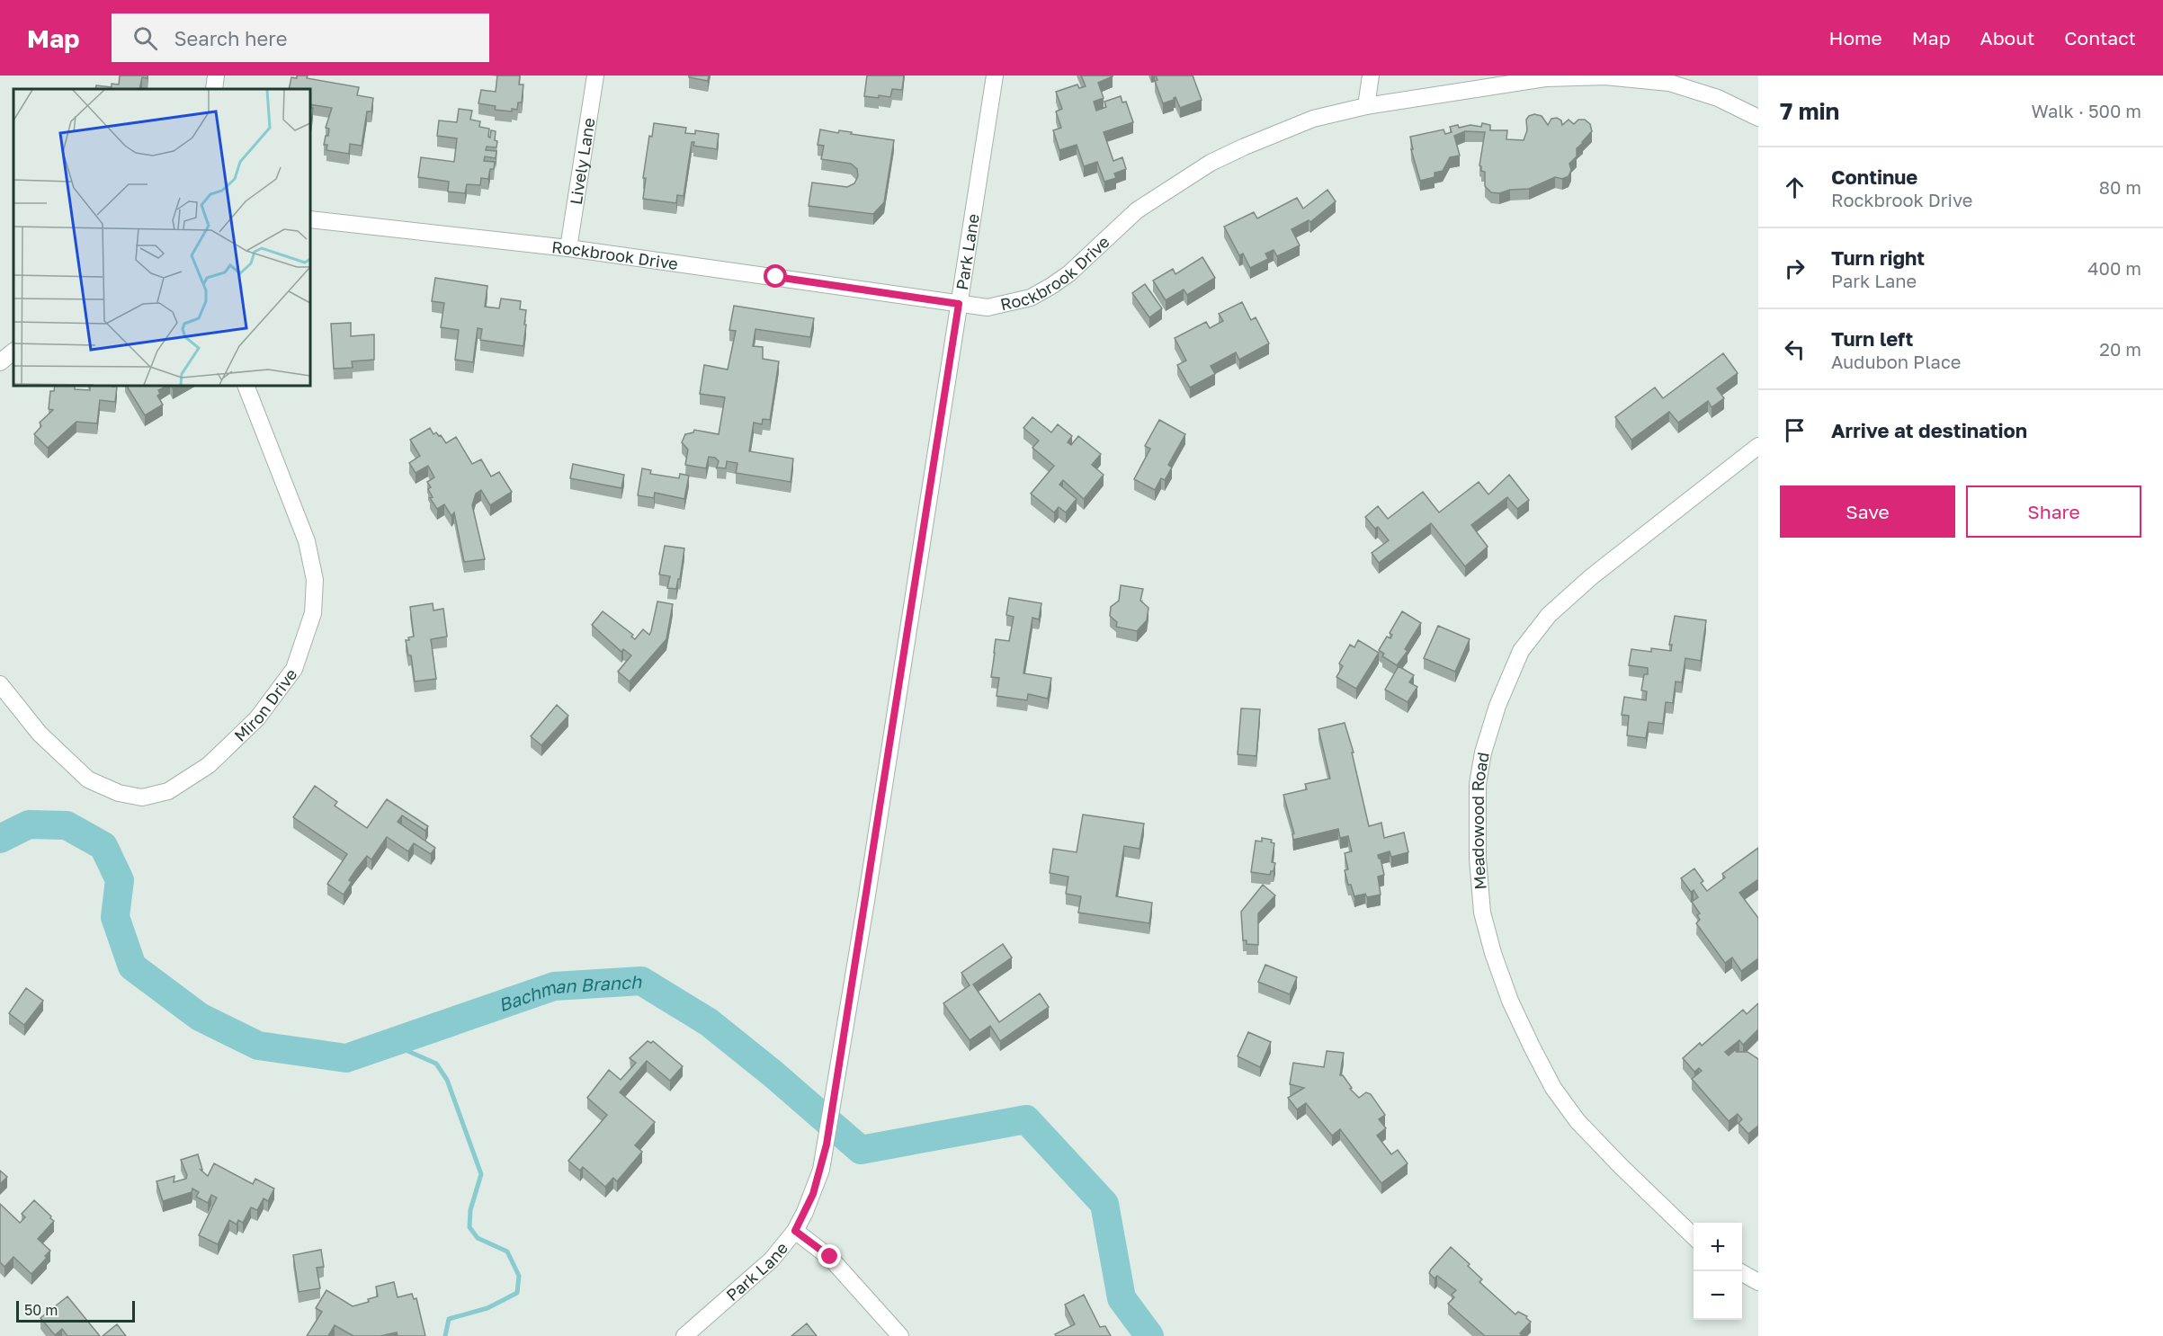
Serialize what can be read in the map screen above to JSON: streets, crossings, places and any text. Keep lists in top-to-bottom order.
{
  "streets": {
    "street": [
      "Lively Lane",
      "Park Lane",
      "Rockbrook Drive",
      "Miron Drive",
      "Meadowood Road"
    ]
  },
  "crossings": [
    ["Lively Lane", "Rockbrook Drive"],
    ["Park Lane", "Rockbrook Drive"]
  ],
  "water": ["Bachman Branch"],
  "scale_bar": "50 m",
  "page": {
    "header": "Map",
    "search": "Search here",
    "nav": [
      "Home",
      "Map",
      "About",
      "Contact"
    ],
    "heading": ["7 min", "Walk · 500 m"],
    "list": [
      ["Continue", "Rockbrook Drive", "80 m"],
      ["Turn right", "Park Lane", "400 m"],
      ["Turn left", "Audubon Place", "20 m"],
      "Arrive at destination"
    ],
    "buttons": ["Save", "Share"],
    "map_buttons": ["+", "−"],
    "scale": "50 m"
  }
}
